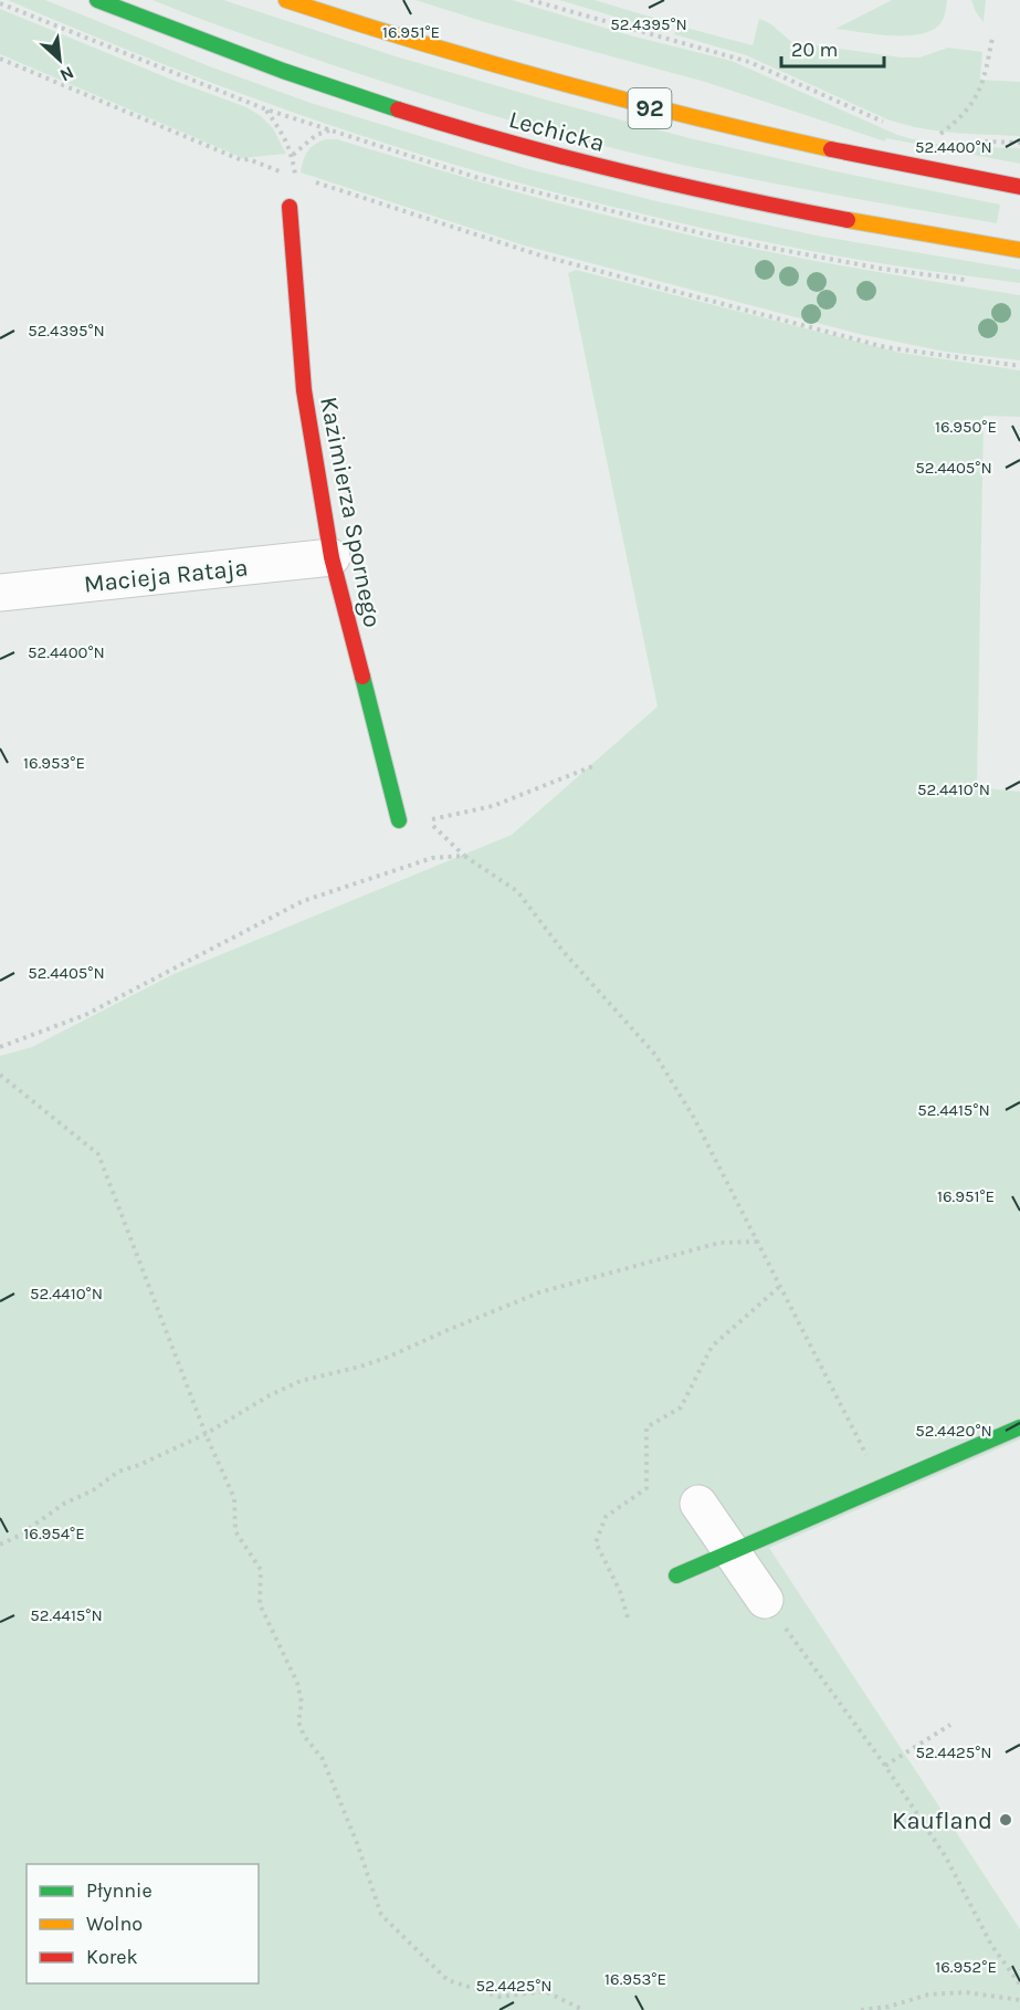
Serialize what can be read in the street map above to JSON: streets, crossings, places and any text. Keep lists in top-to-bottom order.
{
  "streets": {
    "main road": ["92", "Lechicka", "Kazimierza Spornego"],
    "street": ["Macieja Rataja"]
  },
  "crossings": [
    ["Kazimierza Spornego", "Macieja Rataja"]
  ],
  "places": ["Kaufland"],
  "legend": ["Płynnie", "Wolno", "Korek"],
  "scale_bar": "20 m",
  "north": "bottom right",
  "coordinates": [
    "52.4395°N",
    "16.951°E",
    "52.4400°N",
    "16.950°E",
    "52.4405°N",
    "16.953°E",
    "52.4410°N",
    "52.4415°N",
    "52.4420°N",
    "16.954°E",
    "52.4425°N",
    "16.952°E"
  ]
}
